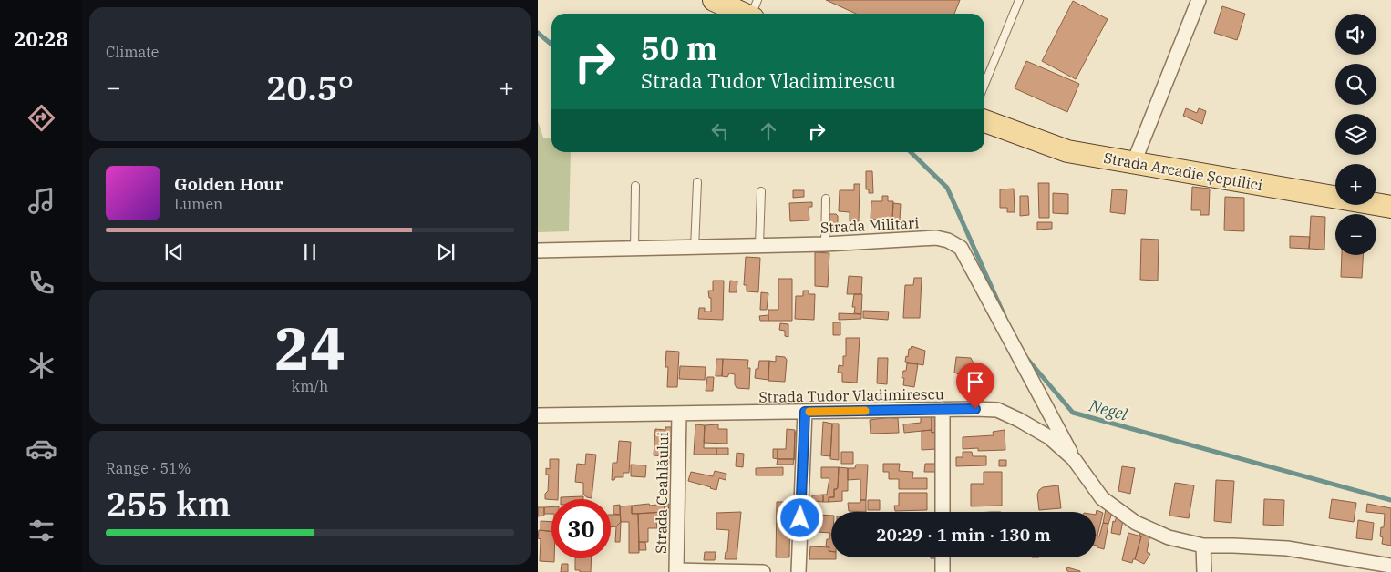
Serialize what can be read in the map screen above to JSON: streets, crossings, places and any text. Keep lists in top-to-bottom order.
{
  "streets": {
    "main road": ["Strada Arcadie Șeptilici"],
    "street": ["Strada Militari", "Strada Tudor Vladimirescu", "Strada Ceahlăului"]
  },
  "crossings": [
    ["Strada Militari", "Strada Tudor Vladimirescu"],
    ["Strada Tudor Vladimirescu", "Strada Ceahlăului"]
  ],
  "water": ["Negel"],
  "page": {
    "tabs": "20:28",
    "tile": [
      "Climate",
      ["24", "km/h"],
      ["Range · 51%", "255 km"]
    ],
    "map_buttons": ["+", "−"],
    "turn": ["50 m", "Strada Tudor Vladimirescu"],
    "heat": ["−", "20.5°", "+"],
    "song": ["Golden Hour", "Lumen"],
    "limit": "30",
    "trip": "20:29 · 1 min · 130 m"
  }
}
